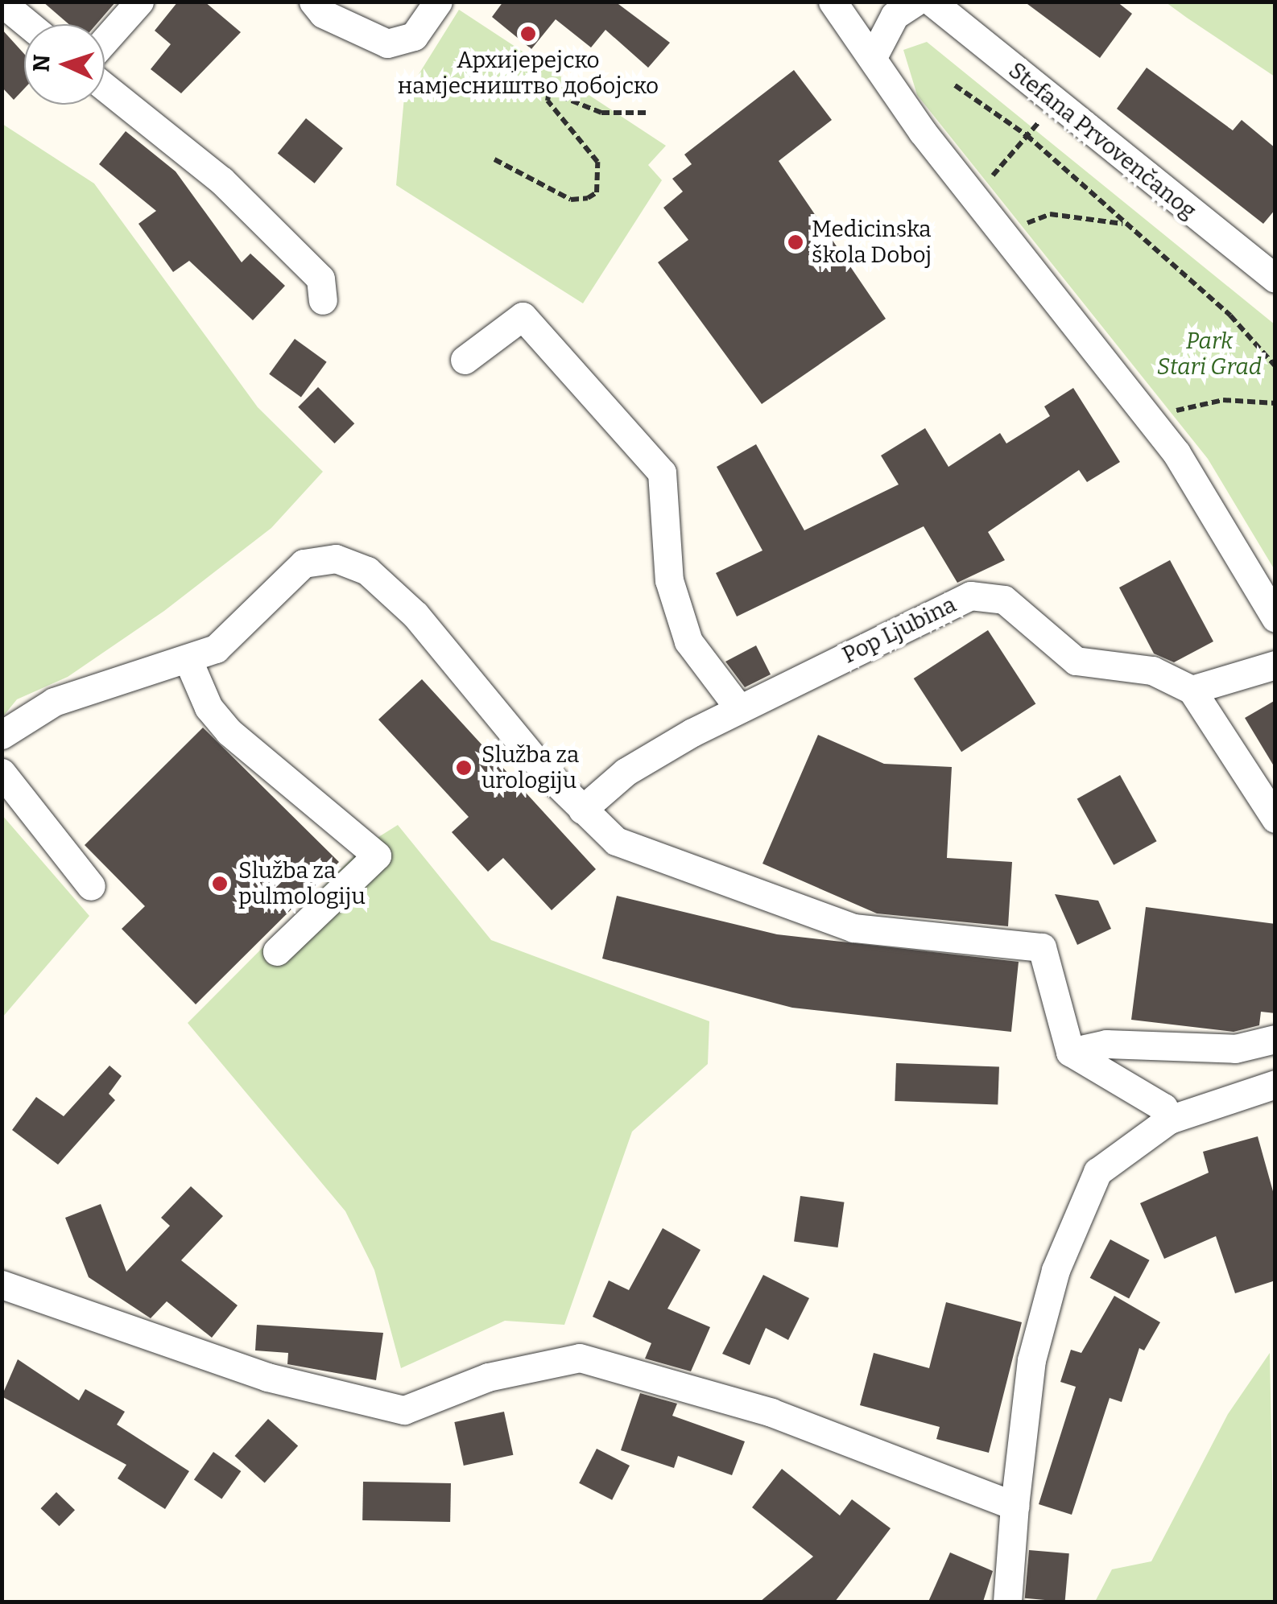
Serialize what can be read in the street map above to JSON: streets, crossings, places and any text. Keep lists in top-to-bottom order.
{
  "streets": {
    "street": ["Stefana Prvovenčanog", "Pop Ljubina"]
  },
  "parks": ["Park Stari Grad"],
  "places": [
    "Архијерејско намјесништво добојско",
    "Medicinska škola Doboj",
    "Služba za urologiju",
    "Služba za pulmologiju"
  ],
  "north": "left"
}
